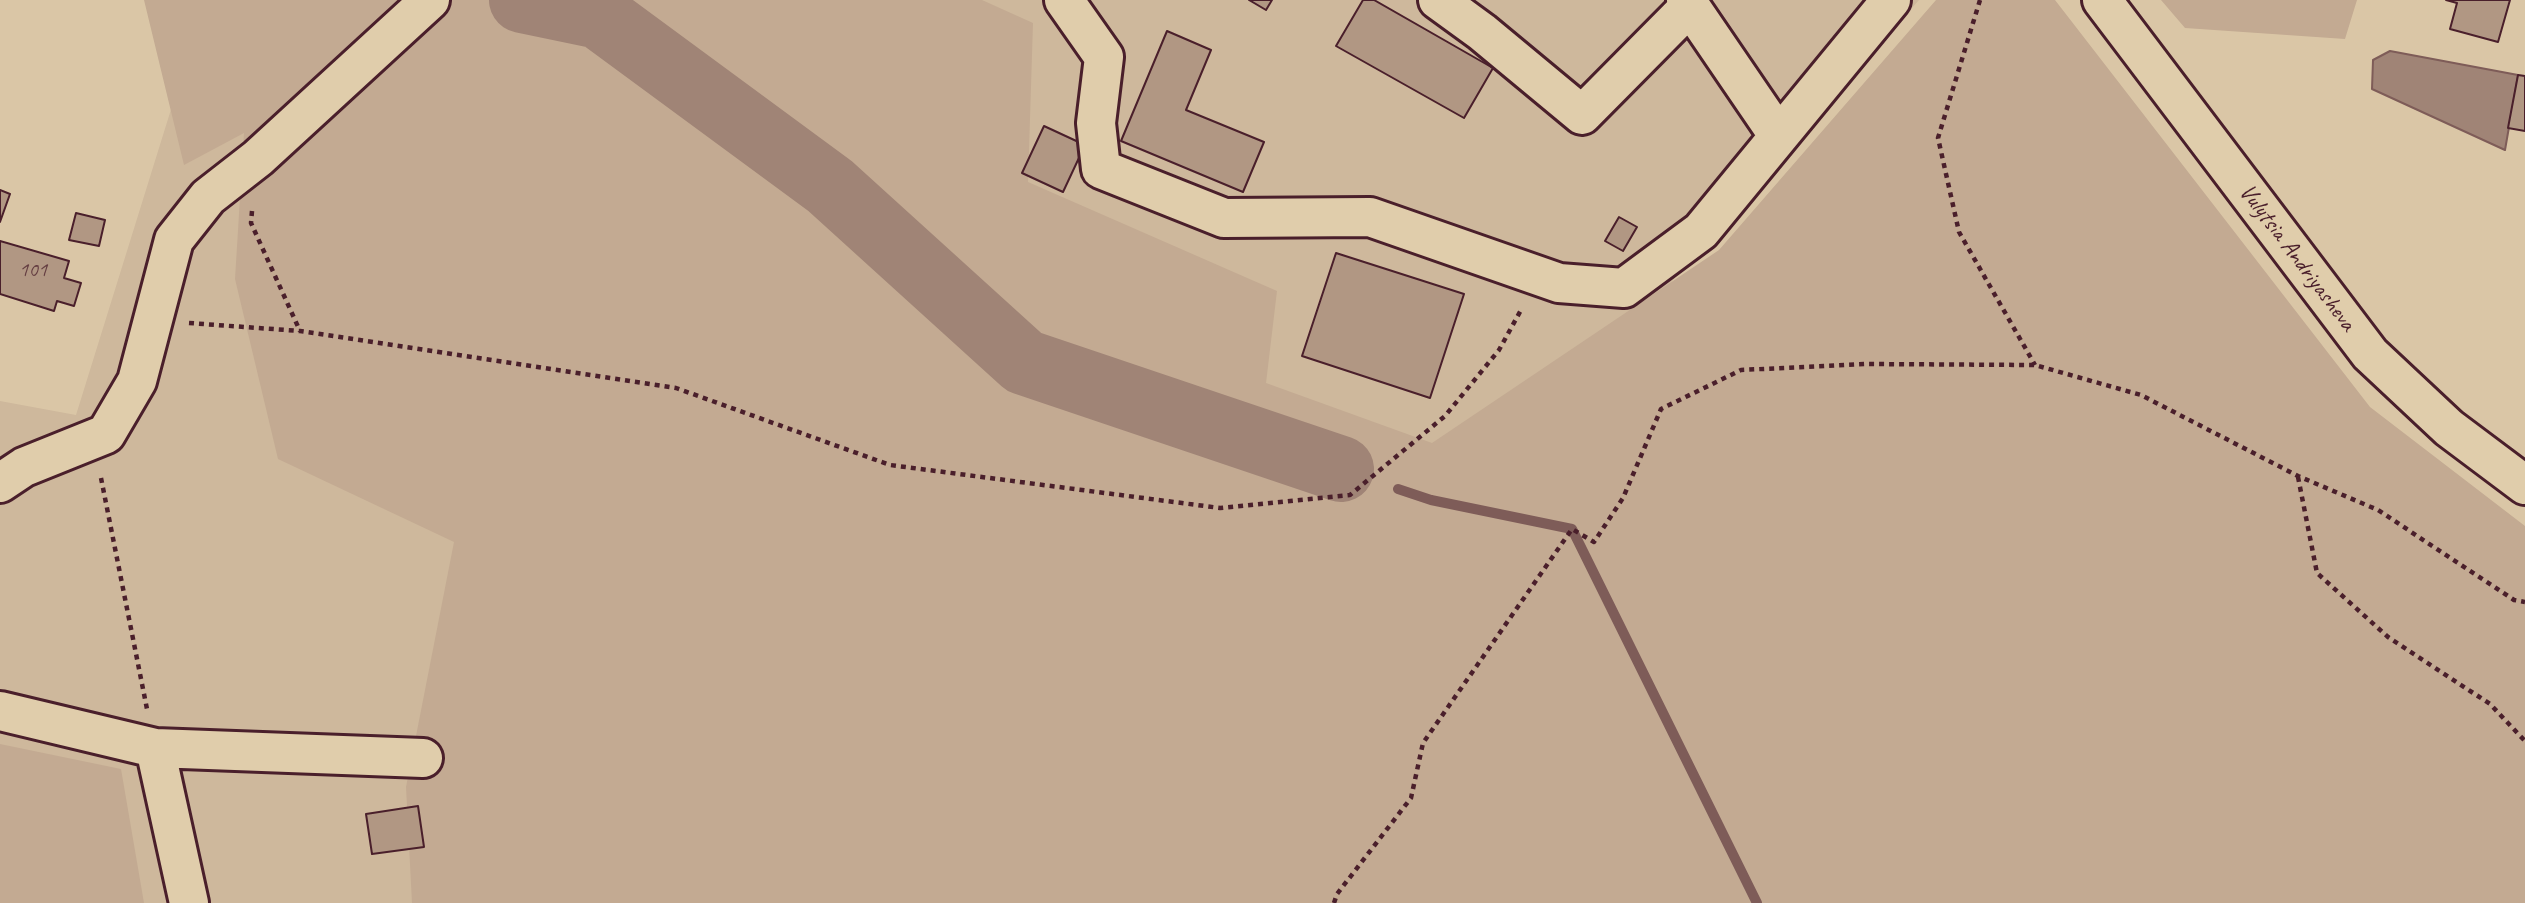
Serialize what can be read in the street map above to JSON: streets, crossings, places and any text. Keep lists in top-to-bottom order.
{
  "streets": {
    "street": ["Vulytsia Andriyasheva"]
  },
  "house_numbers": ["101"]
}
